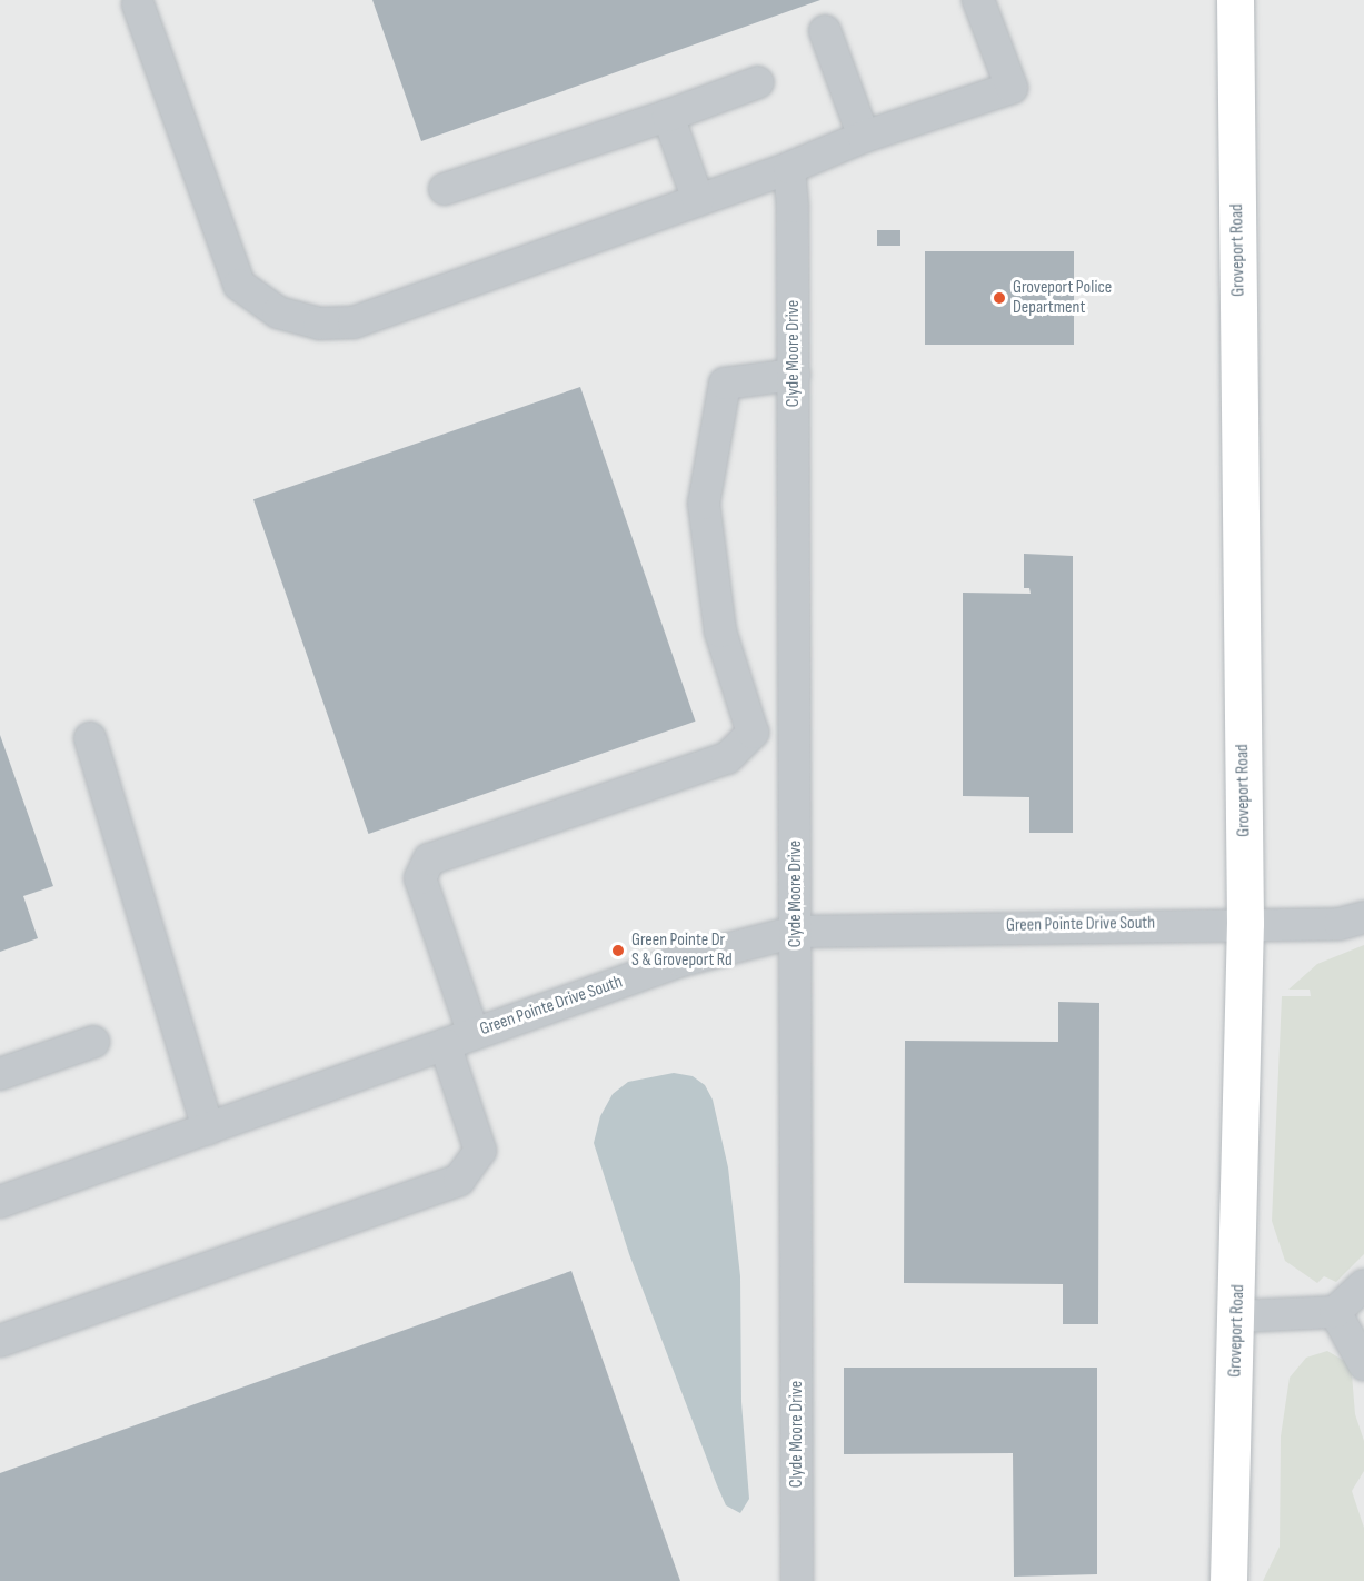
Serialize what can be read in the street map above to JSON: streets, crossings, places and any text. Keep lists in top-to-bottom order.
{
  "streets": {
    "main road": ["Groveport Road"],
    "street": ["Clyde Moore Drive", "Green Pointe Drive South"]
  },
  "crossings": [
    ["Groveport Road", "Green Pointe Drive South"],
    ["Clyde Moore Drive", "Green Pointe Drive South"]
  ],
  "places": ["Groveport Police Department", "Green Pointe Dr S & Groveport Rd"]
}
